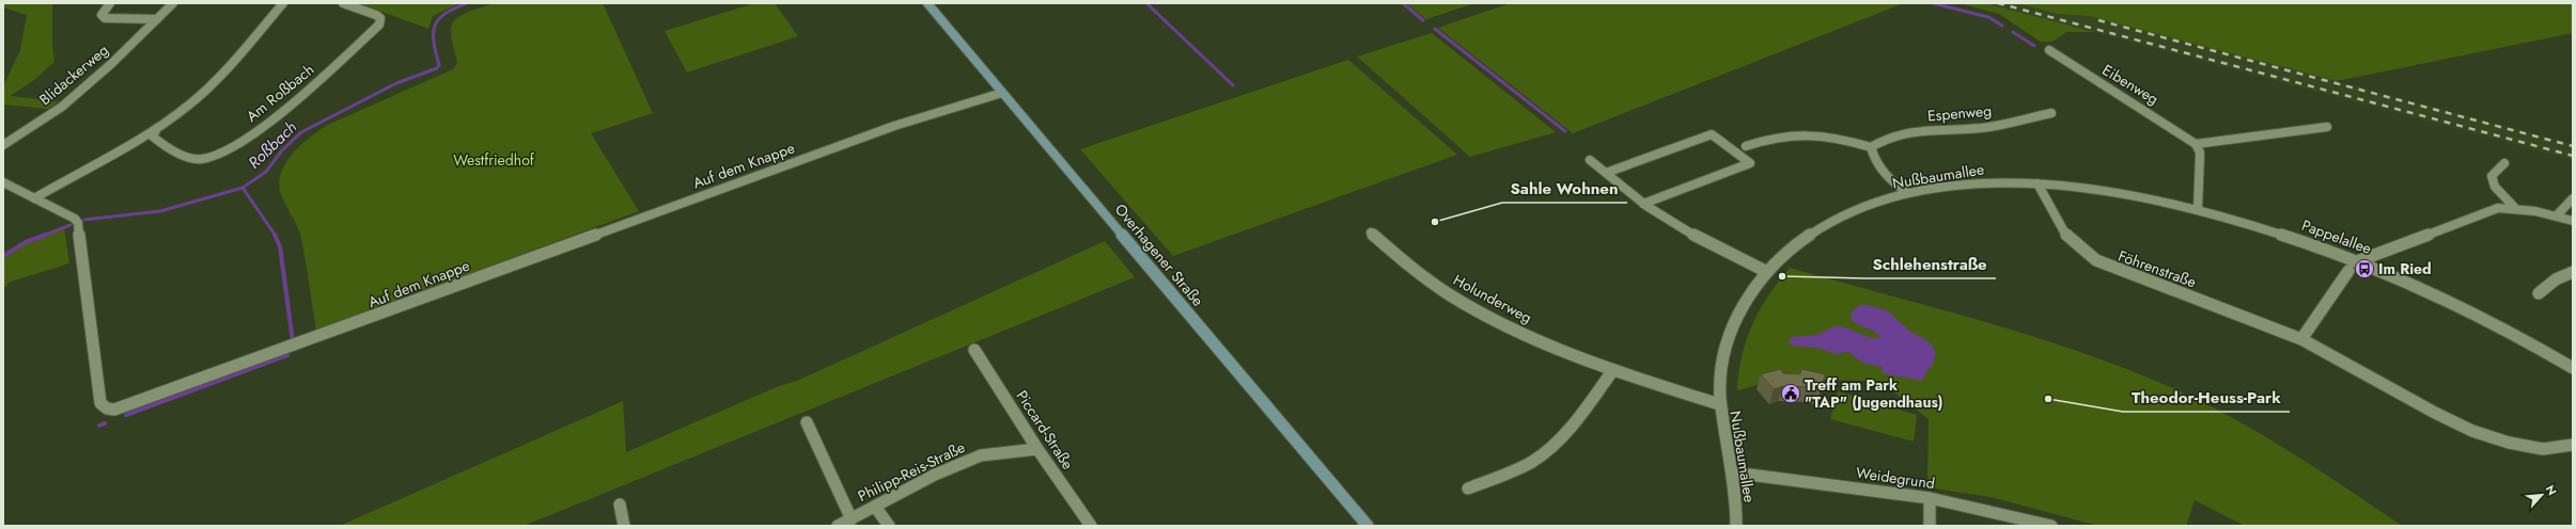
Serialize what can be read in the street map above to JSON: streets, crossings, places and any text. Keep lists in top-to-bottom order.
{
  "streets": {
    "main road": ["Overhagener Straße"],
    "street": [
      "Blidackerweg",
      "Eibenweg",
      "Am Roßbach",
      "Espenweg",
      "Auf dem Knappe",
      "Nußbaumallee",
      "Pappelallee",
      "Föhrenstraße",
      "Holunderweg",
      "Piccard-Straße",
      "Philipp-Reis-Straße",
      "Weidegrund"
    ]
  },
  "crossings": [
    ["Auf dem Knappe", "Overhagener Straße"],
    ["Nußbaumallee", "Pappelallee"],
    ["Nußbaumallee", "Föhrenstraße"],
    ["Nußbaumallee", "Holunderweg"],
    ["Nußbaumallee", "Weidegrund"],
    ["Piccard-Straße", "Philipp-Reis-Straße"]
  ],
  "water": ["Roßbach"],
  "parks": ["Westfriedhof"],
  "places": {
    "other": ["Sahle Wohnen", "Schlehenstraße", "Theodor-Heuss-Park"],
    "bus stop": ["Im Ried"],
    "public building": ["Treff am Park \"TAP\" (Jugendhaus)"]
  },
  "north": "top right"
}
